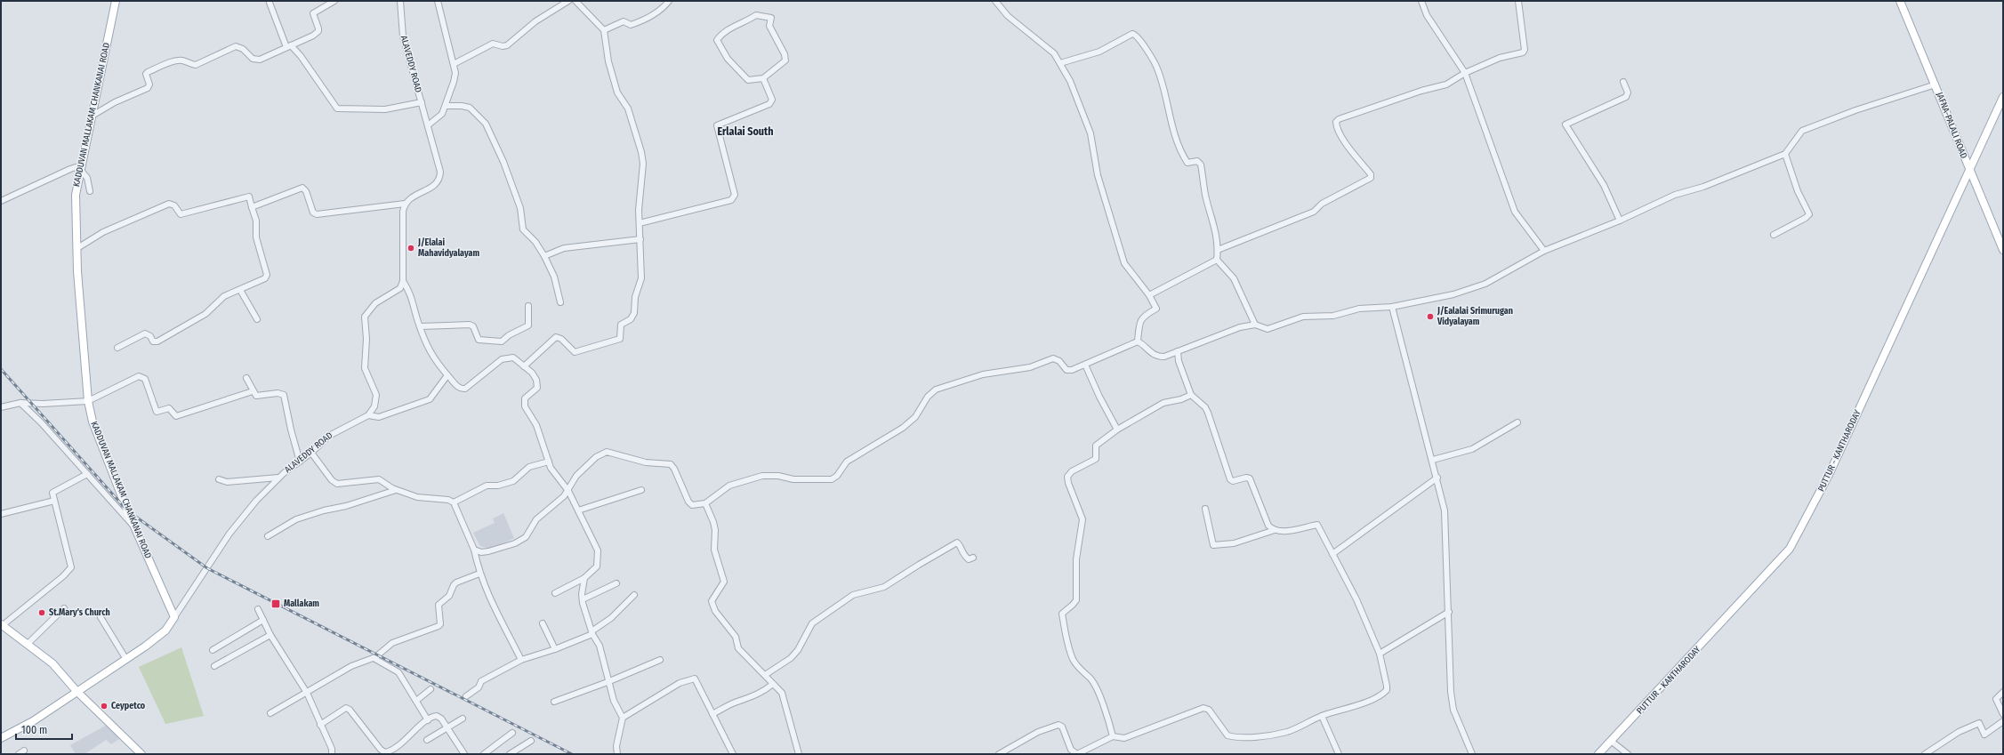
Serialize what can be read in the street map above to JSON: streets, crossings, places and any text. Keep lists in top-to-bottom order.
{
  "streets": {
    "main road": ["KADDUVAN MALLAKAM CHANKANAI ROAD", "JAFNA-PALALI ROAD", "PUTTUR - KANTHARODAY"],
    "street": ["ALAVEDDY ROAD"]
  },
  "crossings": [
    ["ALAVEDDY ROAD", "KADDUVAN MALLAKAM CHANKANAI ROAD"],
    ["JAFNA-PALALI ROAD", "PUTTUR - KANTHARODAY"]
  ],
  "districts": ["Erlalai South"],
  "places": {
    "other": [
      "J/Elalai Mahavidyalayam",
      "J/Ealalai Srimurugan Vidyalayam",
      "St.Mary's Church",
      "Ceypetco"
    ],
    "transit": ["Mallakam"]
  },
  "scale_bar": "100 m"
}
